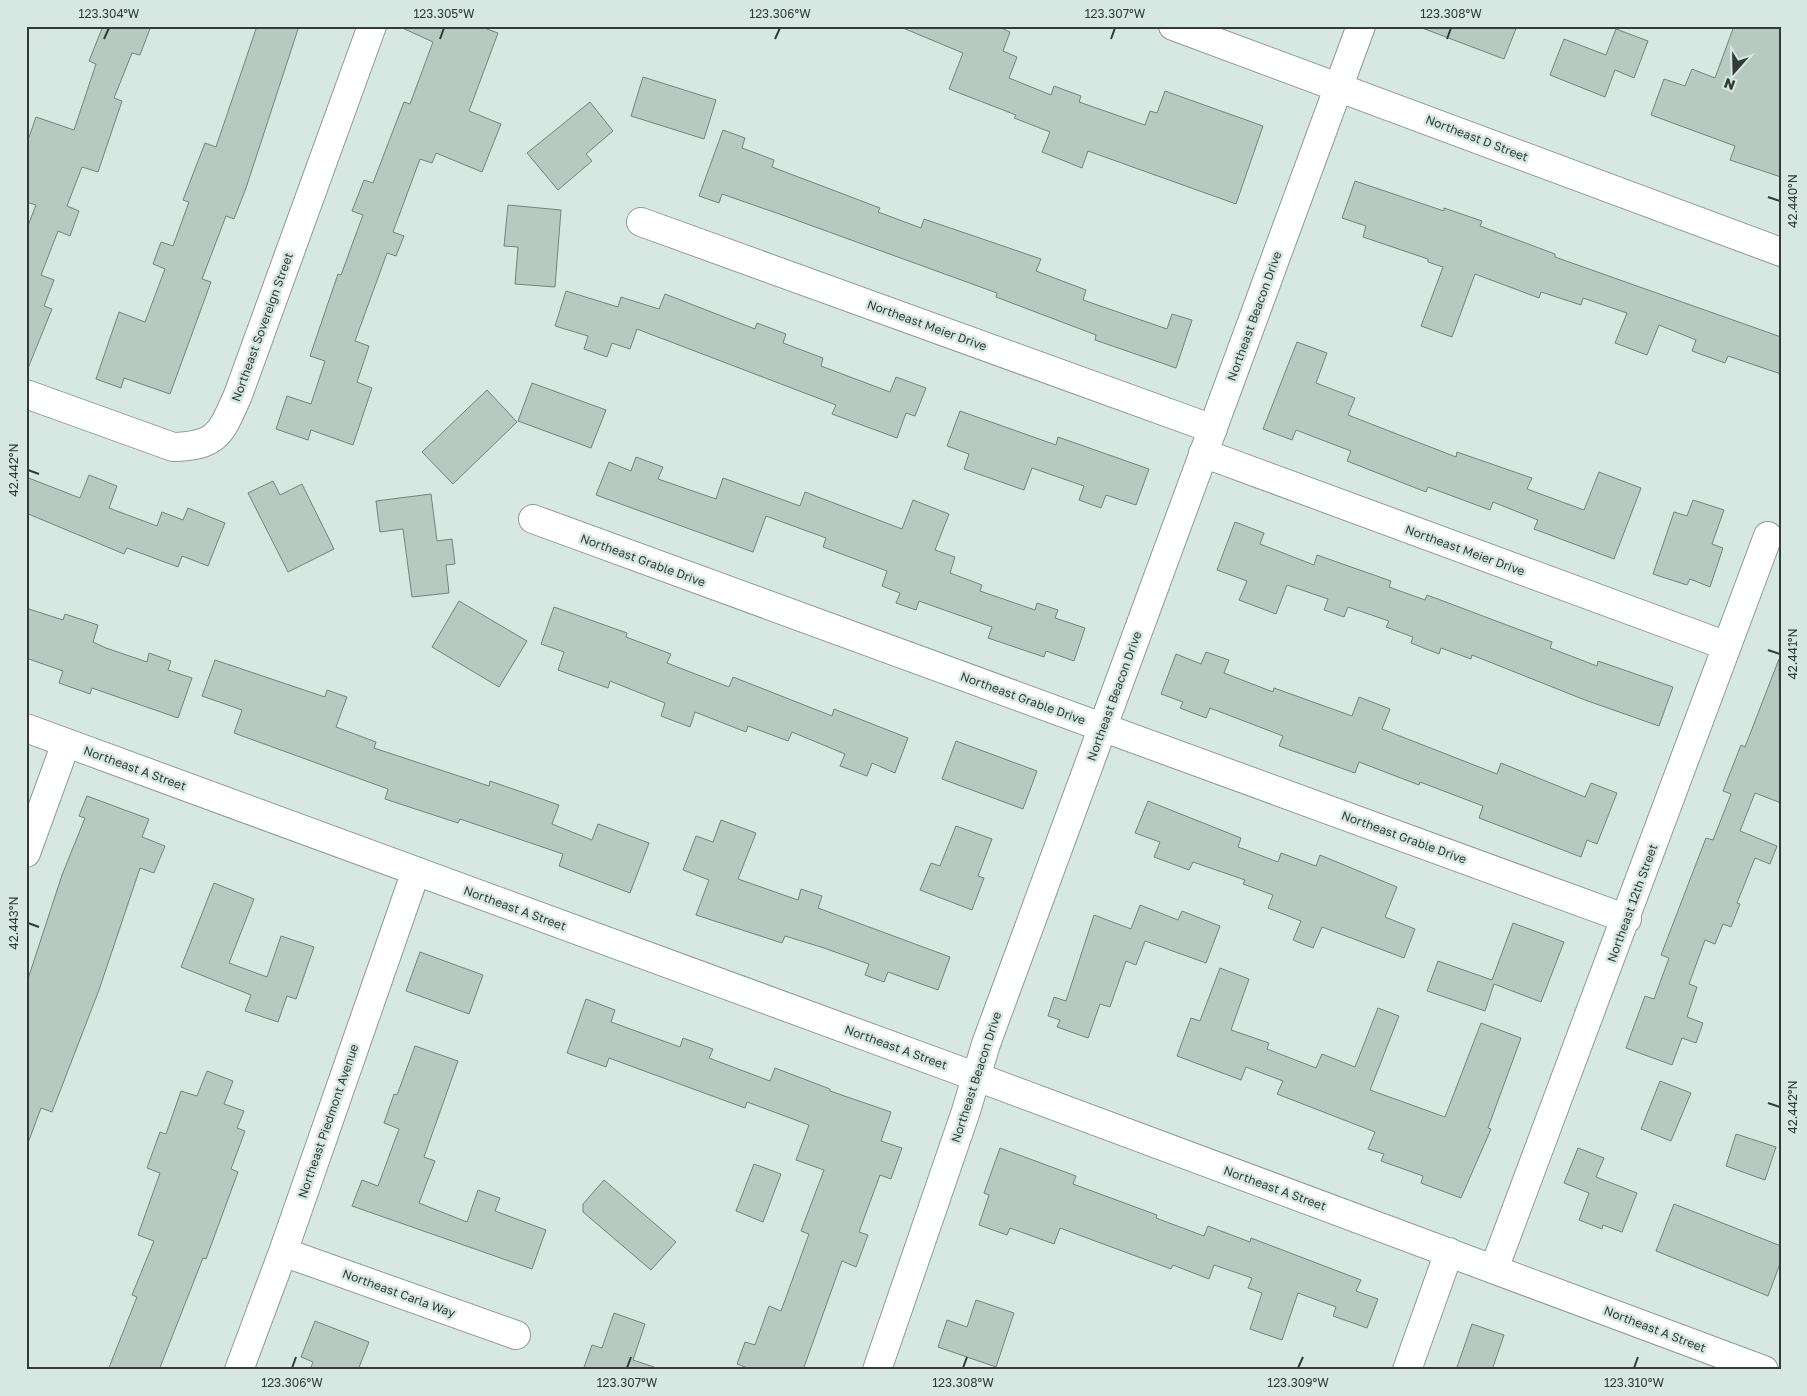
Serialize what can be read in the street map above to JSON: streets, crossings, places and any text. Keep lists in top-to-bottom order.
{
  "streets": {
    "street": [
      "Northeast D Street",
      "Northeast Beacon Drive",
      "Northeast Meier Drive",
      "Northeast Sovereign Street",
      "Northeast Grable Drive",
      "Northeast A Street",
      "Northeast 12th Street",
      "Northeast Piedmont Avenue",
      "Northeast Carla Way"
    ]
  },
  "crossings": [
    ["Northeast D Street", "Northeast Beacon Drive"],
    ["Northeast Beacon Drive", "Northeast Meier Drive"],
    ["Northeast Beacon Drive", "Northeast Grable Drive"],
    ["Northeast Beacon Drive", "Northeast A Street"],
    ["Northeast Meier Drive", "Northeast 12th Street"],
    ["Northeast Grable Drive", "Northeast 12th Street"],
    ["Northeast A Street", "Northeast 12th Street"],
    ["Northeast A Street", "Northeast Piedmont Avenue"],
    ["Northeast Piedmont Avenue", "Northeast Carla Way"]
  ],
  "north": "bottom",
  "coordinates": [
    "123.304°W",
    "123.305°W",
    "123.306°W",
    "123.307°W",
    "123.308°W",
    "42.440°N",
    "42.442°N",
    "42.441°N",
    "42.443°N",
    "123.309°W",
    "123.310°W"
  ]
}
